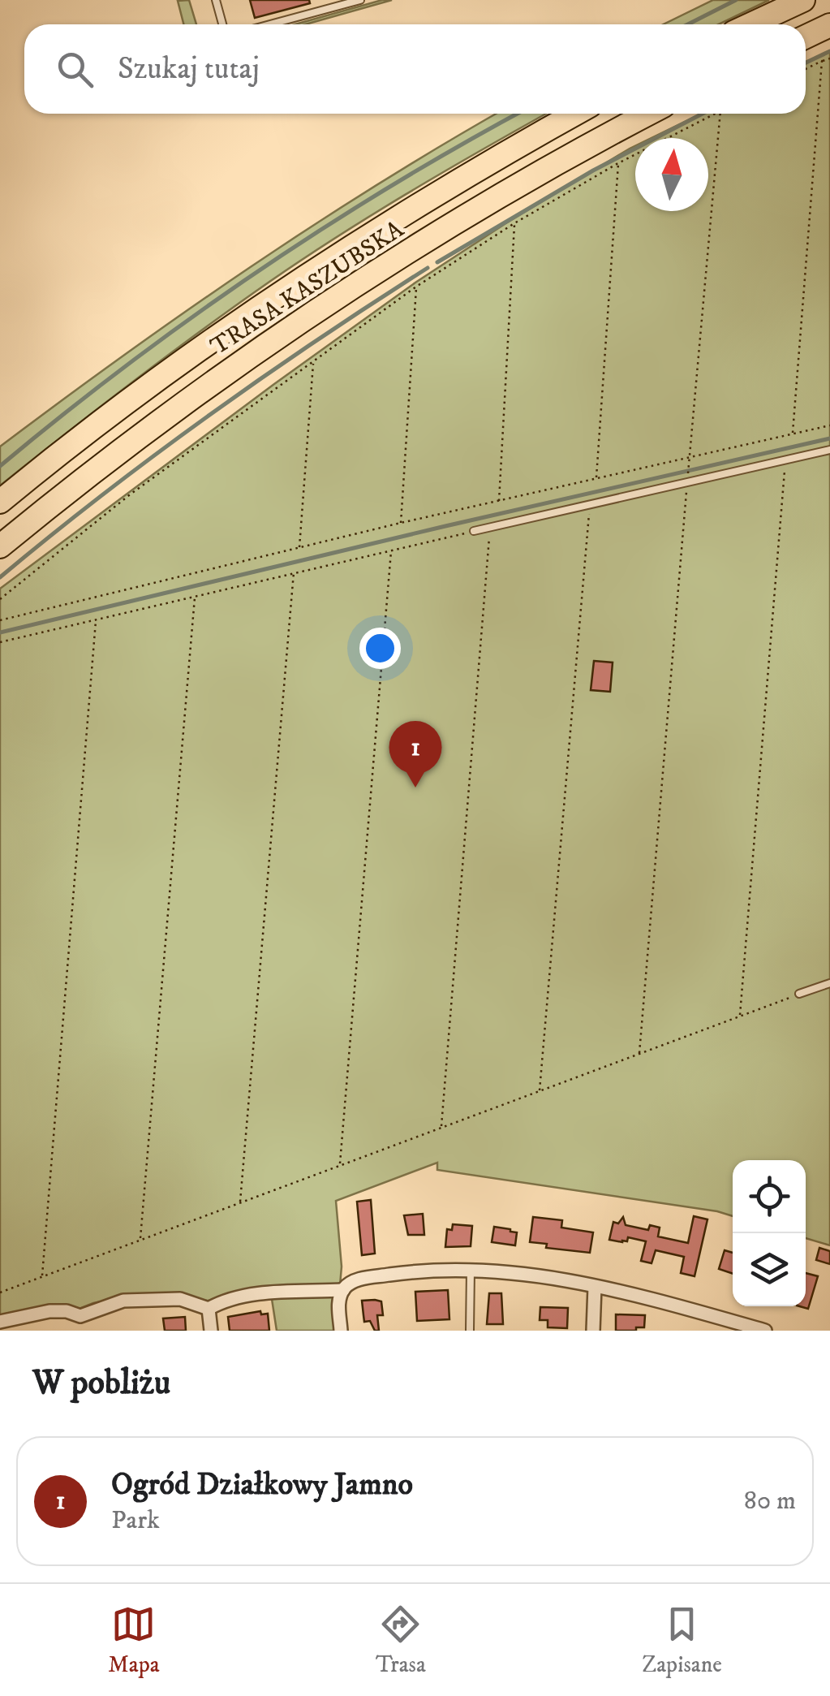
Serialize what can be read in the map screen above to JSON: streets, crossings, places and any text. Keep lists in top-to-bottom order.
{
  "streets": {
    "highway": ["TRASA KASZUBSKA"]
  },
  "north": "top",
  "page": {
    "search": "Szukaj tutaj",
    "pins": "1",
    "heading": "W pobliżu",
    "list": [
      {
        "mark": "1",
        "name": "Ogród Działkowy Jamno",
        "note": "Park",
        "value": "80 m"
      }
    ],
    "nav": ["Mapa", "Trasa", "Zapisane"]
  }
}
